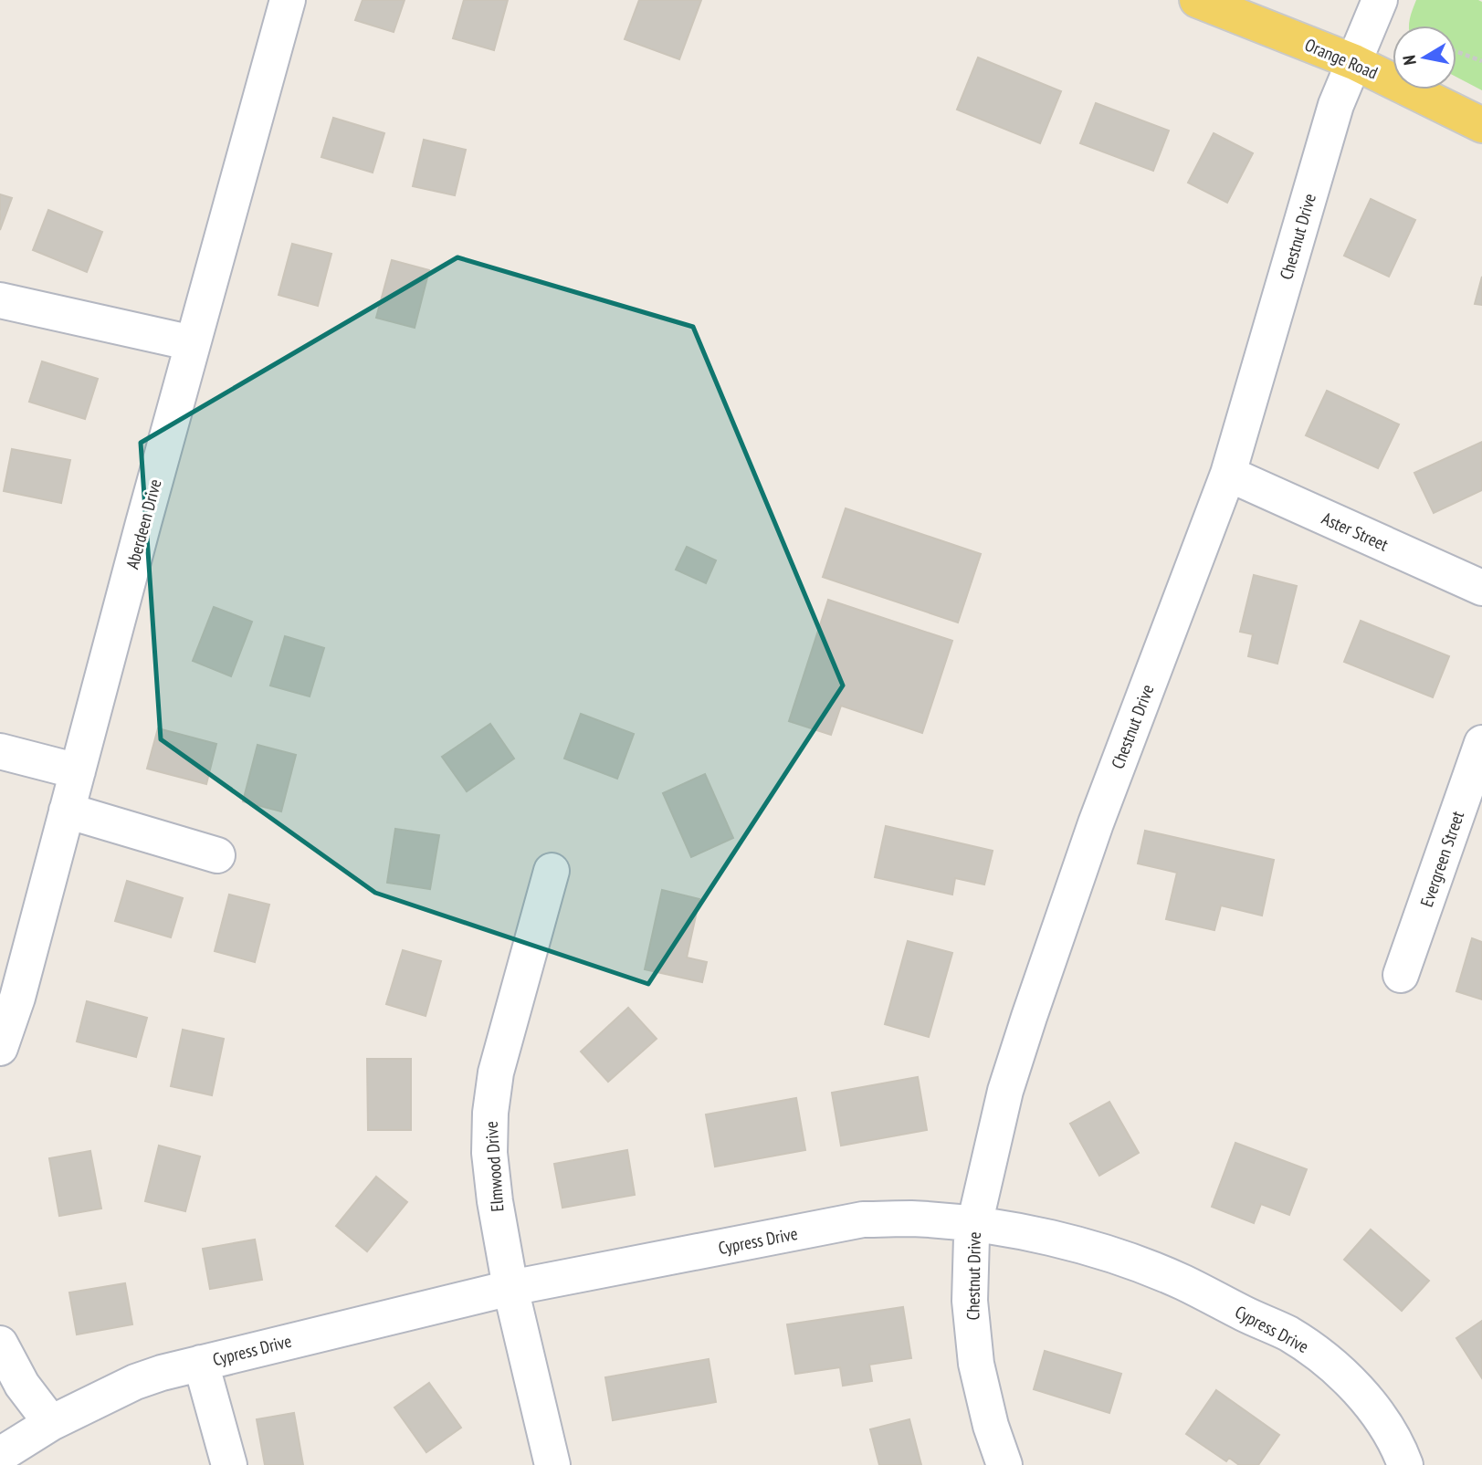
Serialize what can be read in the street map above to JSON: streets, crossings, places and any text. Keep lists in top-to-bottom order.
{
  "streets": {
    "main road": ["Orange Road"],
    "street": [
      "Chestnut Drive",
      "Aberdeen Drive",
      "Aster Street",
      "Evergreen Street",
      "Elmwood Drive",
      "Cypress Drive"
    ]
  },
  "crossings": [
    ["Orange Road", "Chestnut Drive"],
    ["Chestnut Drive", "Aster Street"],
    ["Chestnut Drive", "Cypress Drive"],
    ["Elmwood Drive", "Cypress Drive"]
  ],
  "north": "left"
}
